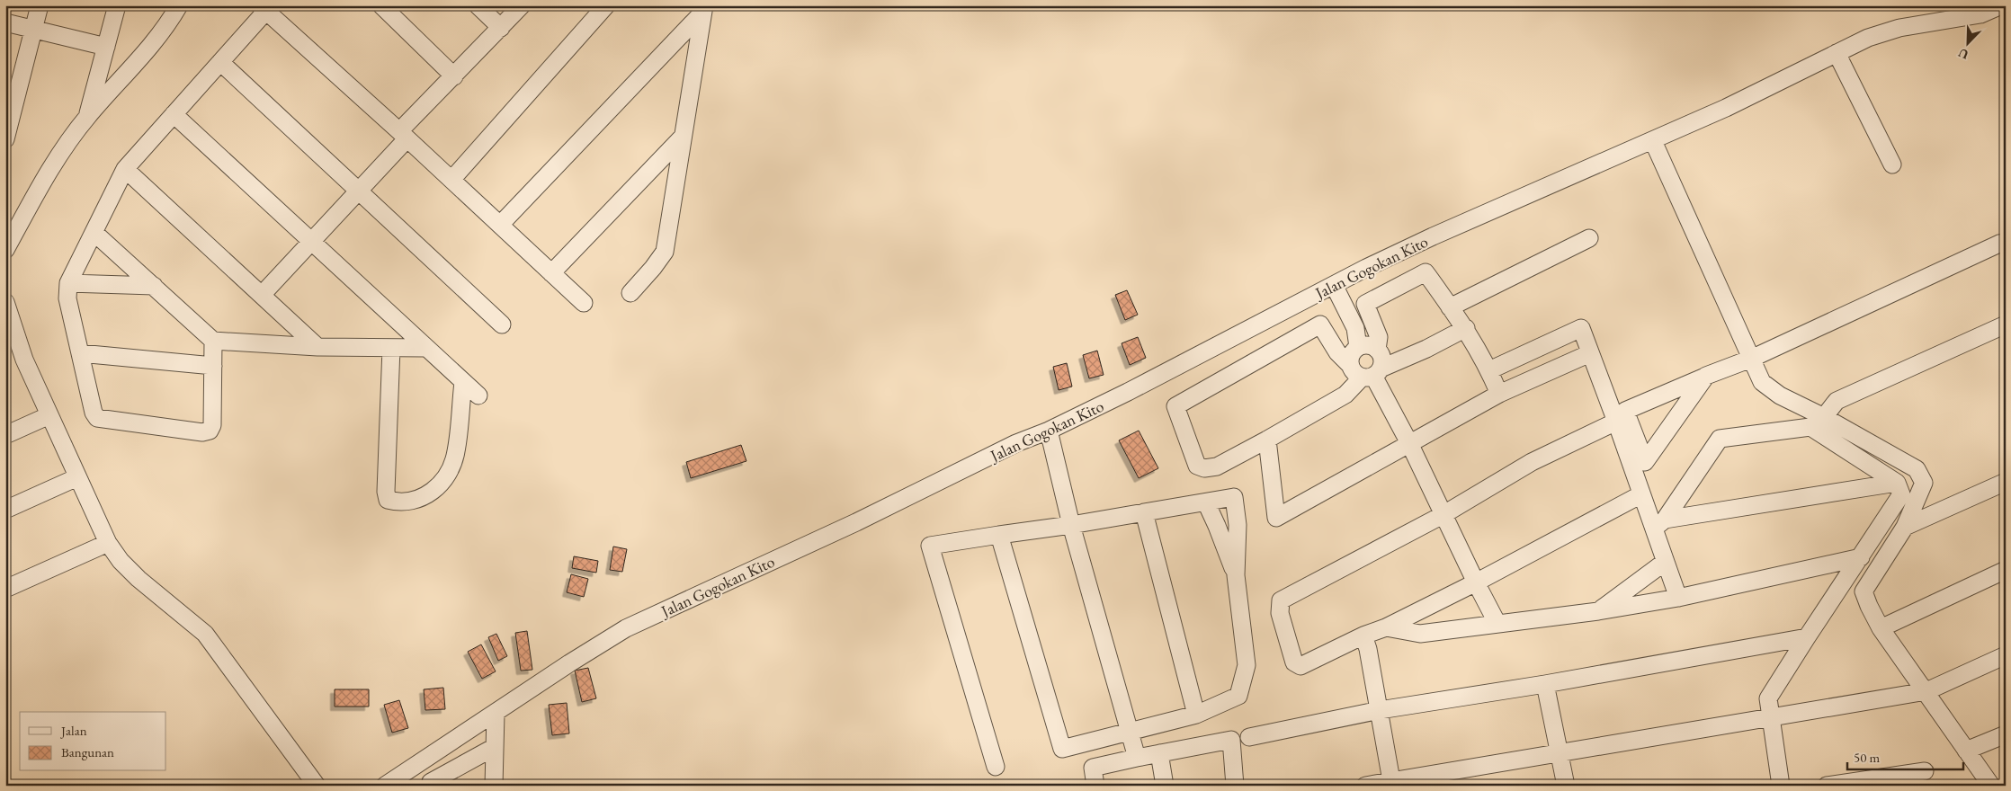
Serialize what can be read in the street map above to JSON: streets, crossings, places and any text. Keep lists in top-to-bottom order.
{
  "streets": {
    "street": ["Jalan Gogokan Kito"]
  },
  "legend": ["Jalan", "Bangunan"],
  "scale_bar": "50 m",
  "north": "bottom left"
}
